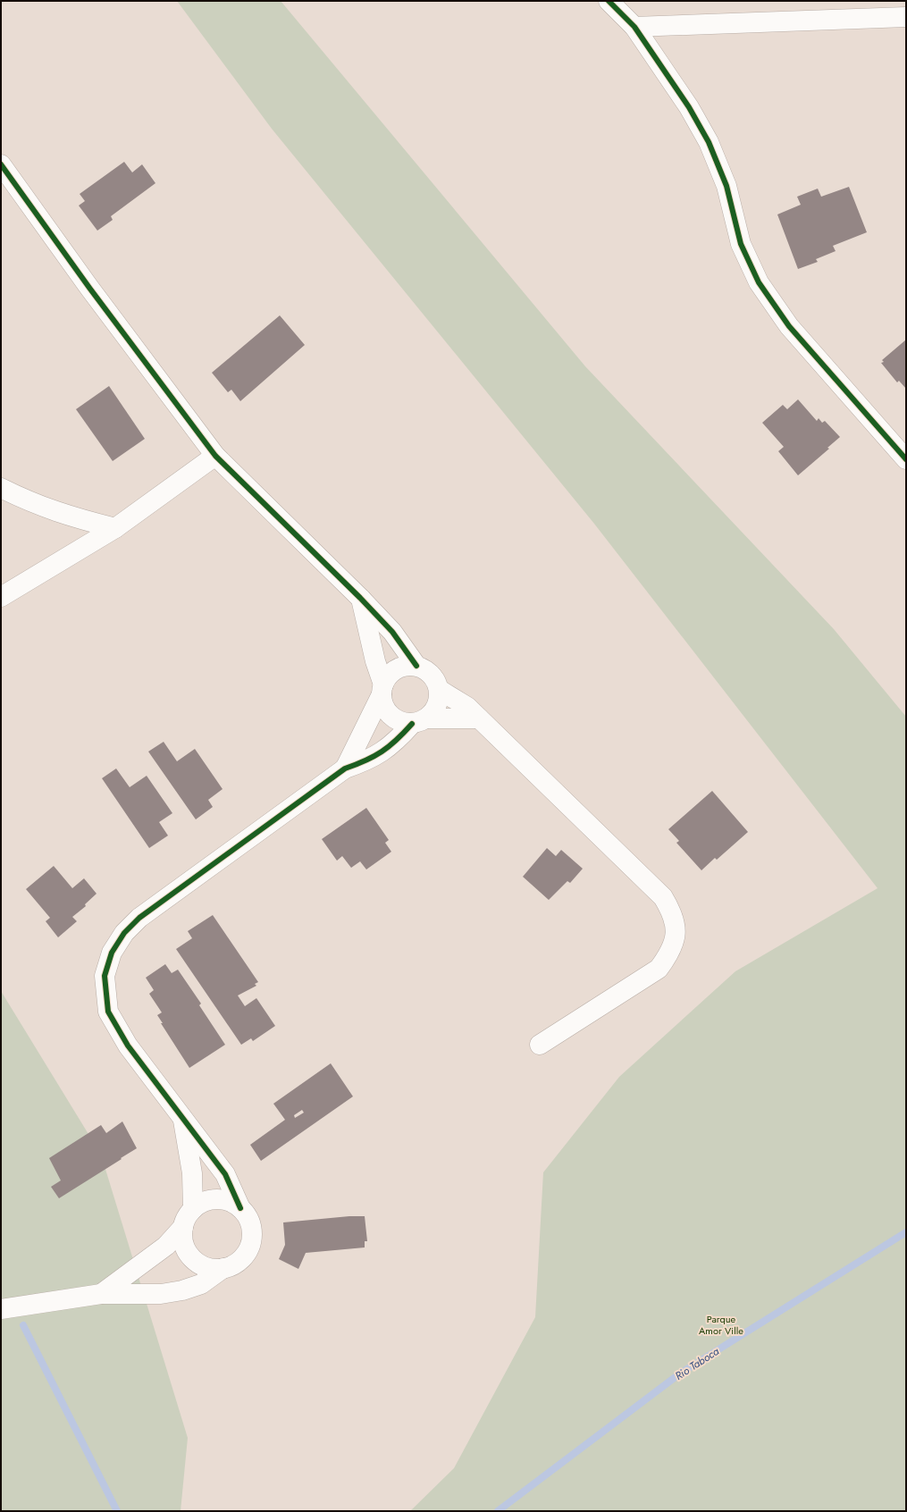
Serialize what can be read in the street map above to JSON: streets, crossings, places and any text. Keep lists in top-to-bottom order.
{
  "water": ["Rio Taboca"],
  "parks": ["Parque Amor Ville"]
}
